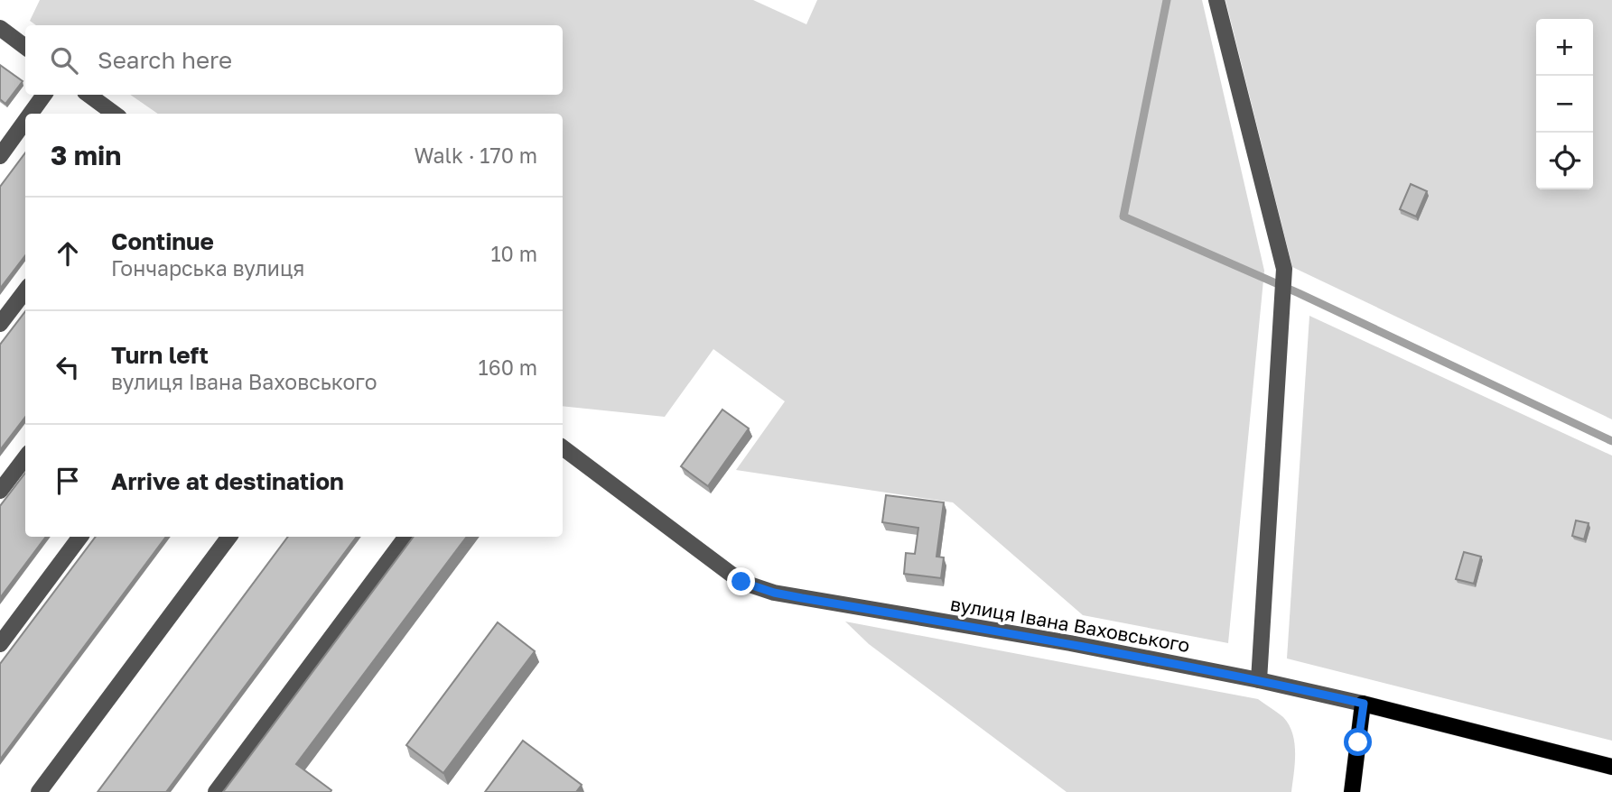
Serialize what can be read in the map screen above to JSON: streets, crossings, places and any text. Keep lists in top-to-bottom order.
{
  "streets": {
    "main road": ["вулиця Івана Ваховського"]
  },
  "page": {
    "map_buttons": ["+", "−"],
    "search": "Search here",
    "heading": ["3 min", "Walk · 170 m"],
    "list": [
      ["Continue", "Гончарська вулиця", "10 m"],
      ["Turn left", "вулиця Івана Ваховського", "160 m"],
      "Arrive at destination"
    ]
  }
}
